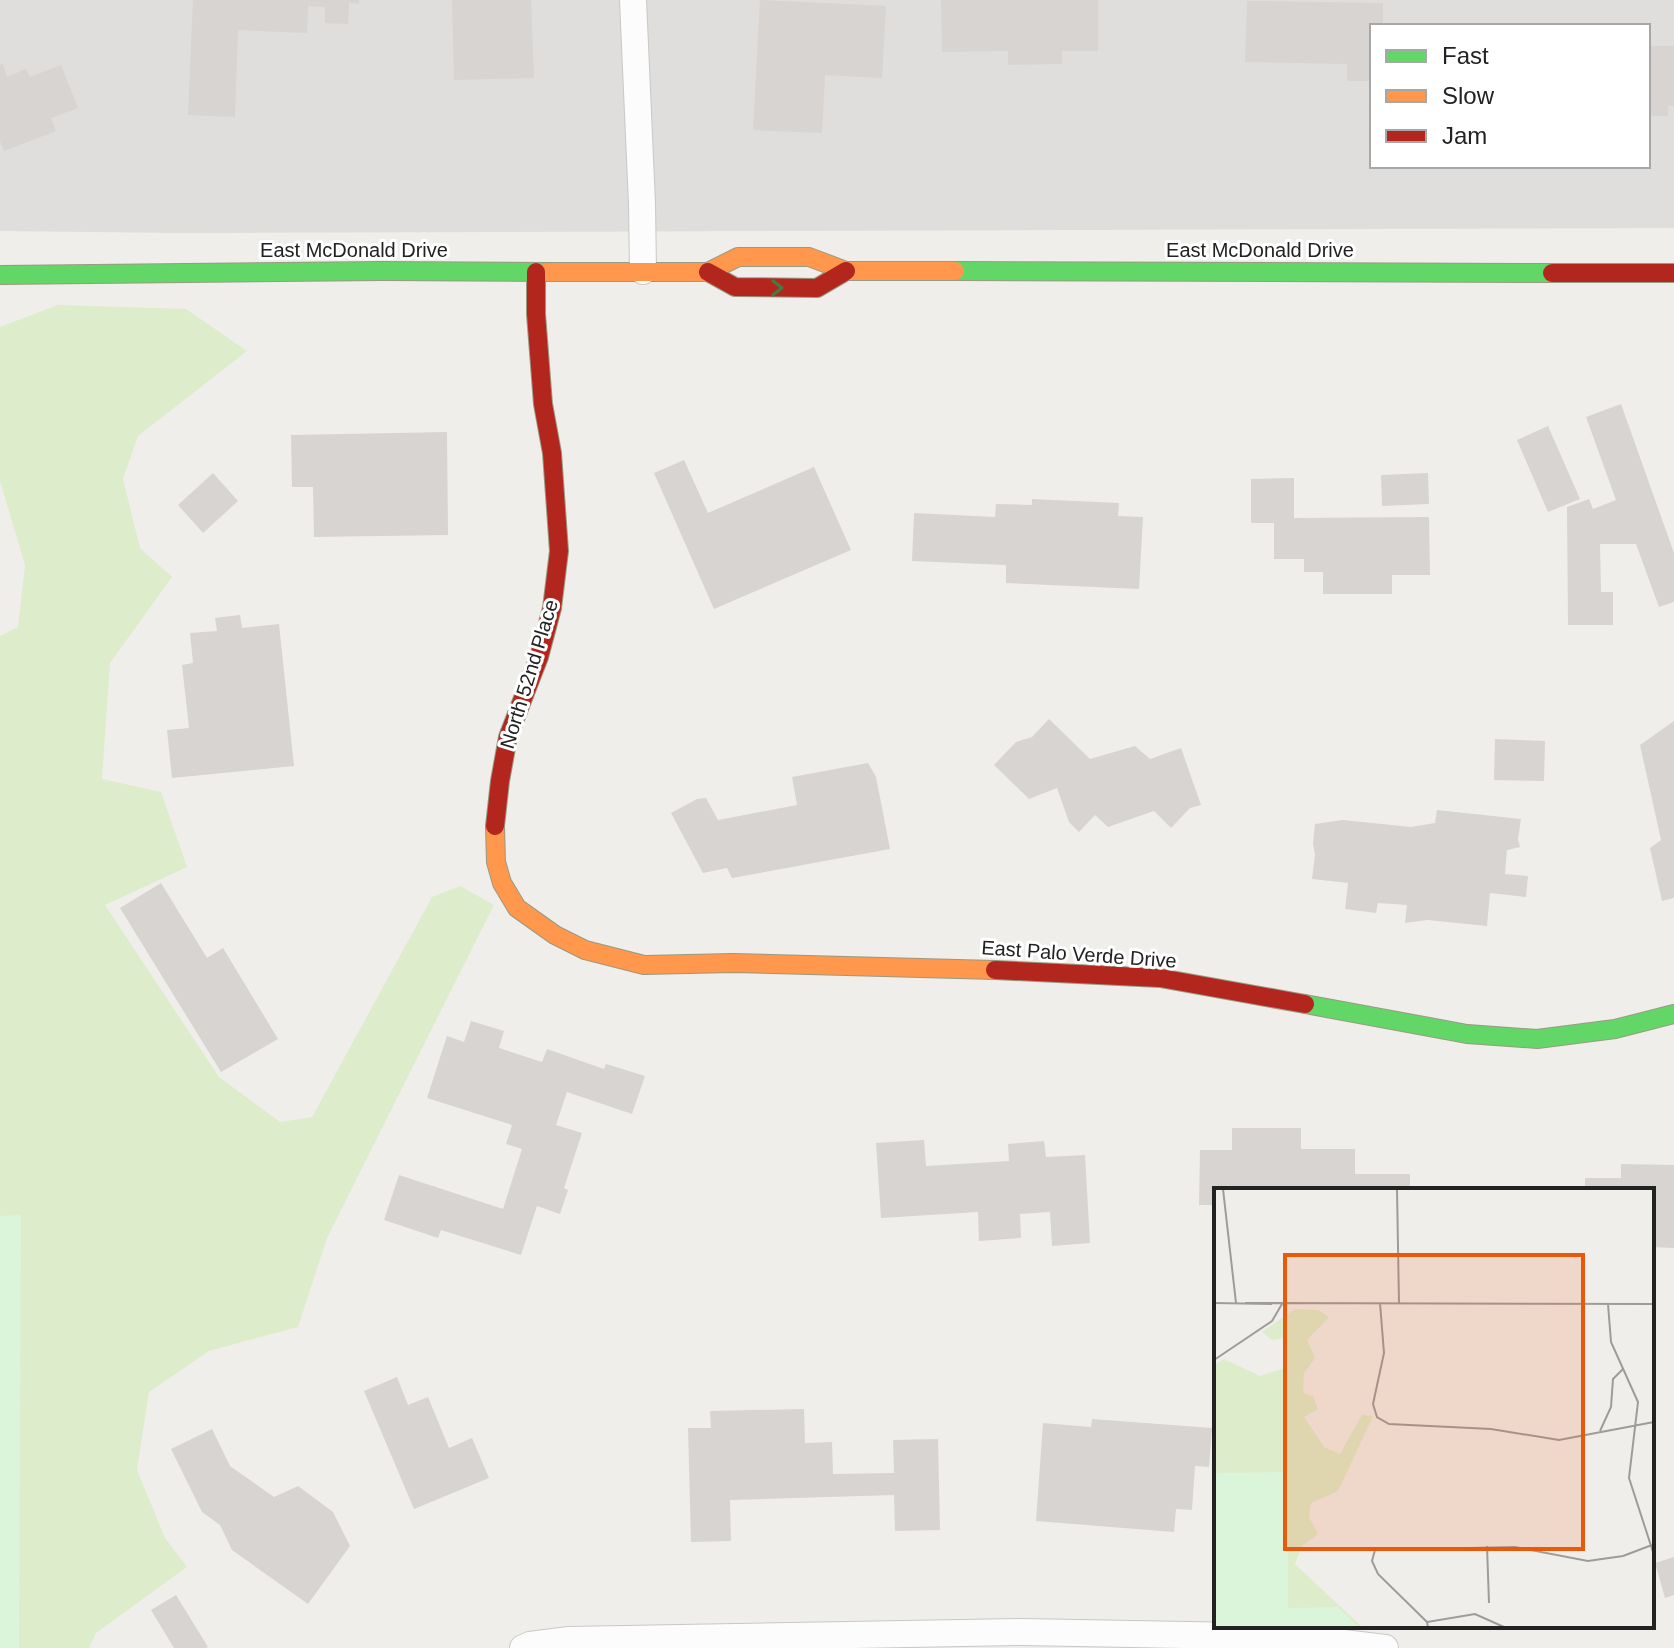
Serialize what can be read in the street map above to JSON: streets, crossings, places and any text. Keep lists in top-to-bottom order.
{
  "streets": {
    "street": ["East McDonald Drive", "North 52nd Place", "East Palo Verde Drive"]
  },
  "crossings": [
    ["East McDonald Drive", "North 52nd Place"],
    ["North 52nd Place", "East Palo Verde Drive"]
  ],
  "legend": ["Fast", "Slow", "Jam"]
}
